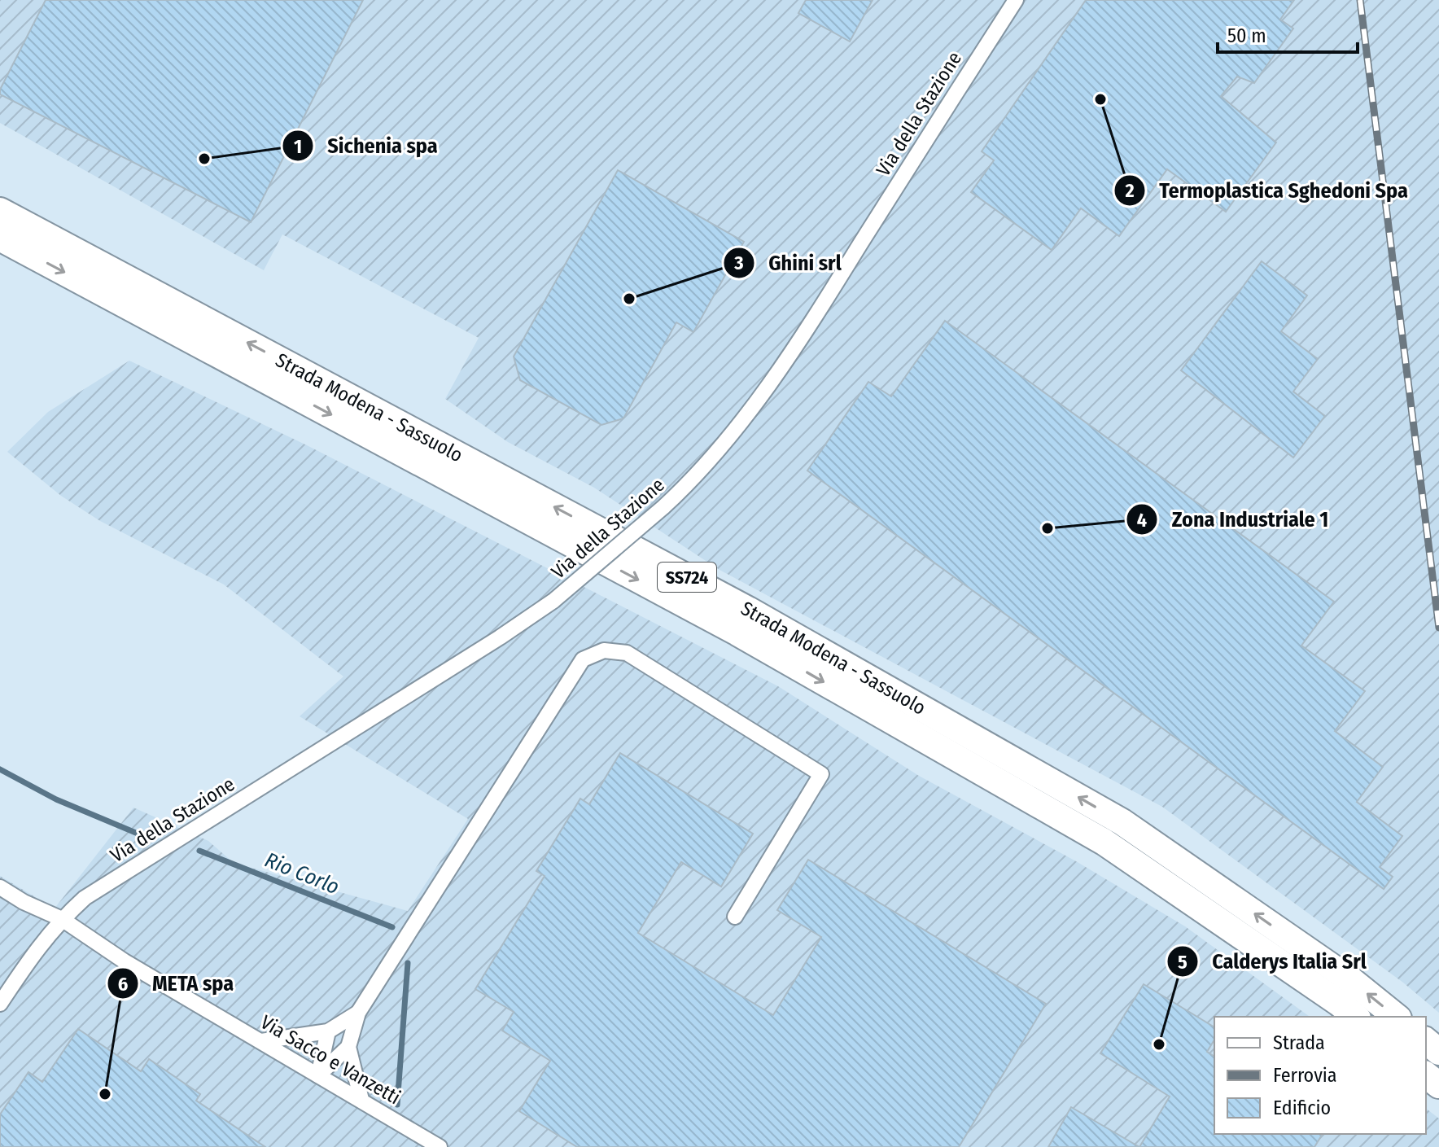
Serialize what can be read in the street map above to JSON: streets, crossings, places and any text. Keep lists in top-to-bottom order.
{
  "streets": {
    "highway": ["Strada Modena - Sassuolo", "SS724"],
    "street": ["Via della Stazione", "Via Sacco e Vanzetti"]
  },
  "crossings": [
    ["Via della Stazione", "Via Sacco e Vanzetti"]
  ],
  "water": ["Rio Corlo"],
  "places": [
    "Termoplastica Sghedoni Spa",
    "Sichenia spa",
    "Ghini srl",
    "Zona Industriale 1",
    "Calderys Italia Srl",
    "META spa"
  ],
  "legend": ["Strada", "Ferrovia", "Edificio"],
  "scale_bar": "50 m"
}
